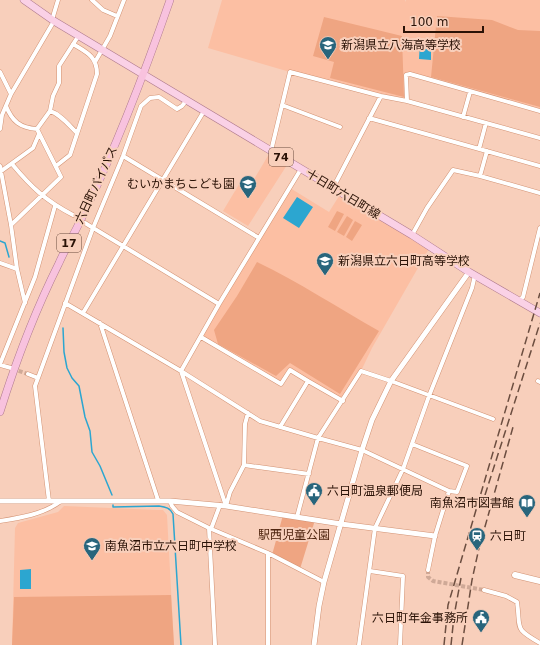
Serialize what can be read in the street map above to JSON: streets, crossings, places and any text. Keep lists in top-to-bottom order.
{
  "streets": {
    "highway": ["六日町バイパス", "17"],
    "main road": ["74", "十日町六日町線"]
  },
  "crossings": [
    ["六日町バイパス", "十日町六日町線"]
  ],
  "parks": ["駅西児童公園"],
  "places": {
    "school or university": [
      "新潟県立八海高等学校",
      "むいかまちこども園",
      "新潟県立六日町高等学校",
      "南魚沼市立六日町中学校"
    ],
    "public building": ["六日町温泉郵便局", "六日町年金事務所"],
    "library": ["南魚沼市図書館"],
    "station": ["六日町"]
  },
  "scale_bar": "100 m"
}
